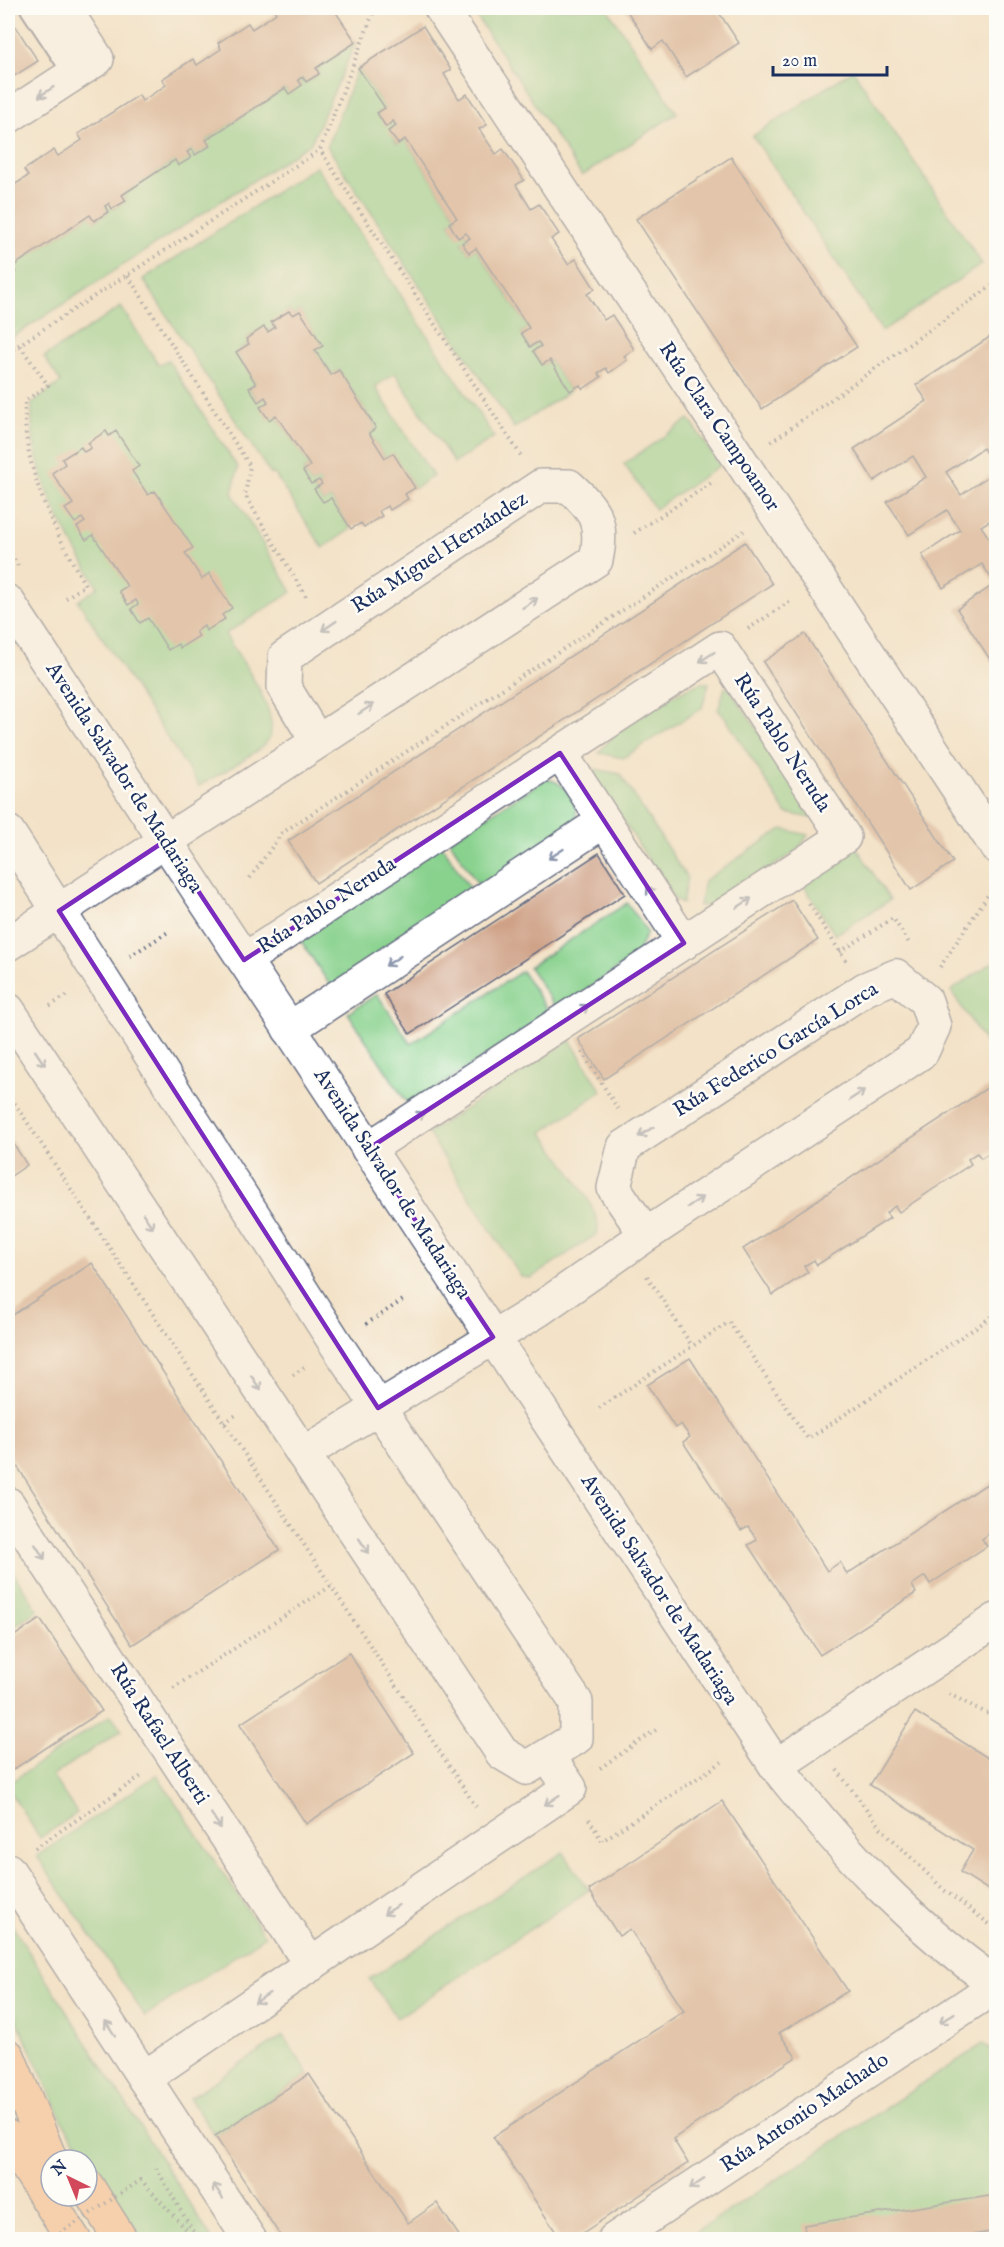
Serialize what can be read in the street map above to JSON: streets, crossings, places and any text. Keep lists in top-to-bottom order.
{
  "streets": {
    "street": [
      "Rúa Clara Campoamor",
      "Rúa Miguel Hernández",
      "Rúa Pablo Neruda",
      "Avenida Salvador de Madariaga",
      "Rúa Federico García Lorca",
      "Rúa Rafael Alberti",
      "Rúa Antonio Machado"
    ]
  },
  "crossings": [
    ["Rúa Pablo Neruda", "Avenida Salvador de Madariaga"],
    ["Avenida Salvador de Madariaga", "Rúa Antonio Machado"]
  ],
  "one_way": ["Rúa Antonio Machado"],
  "scale_bar": "20 m",
  "north": "top left"
}
